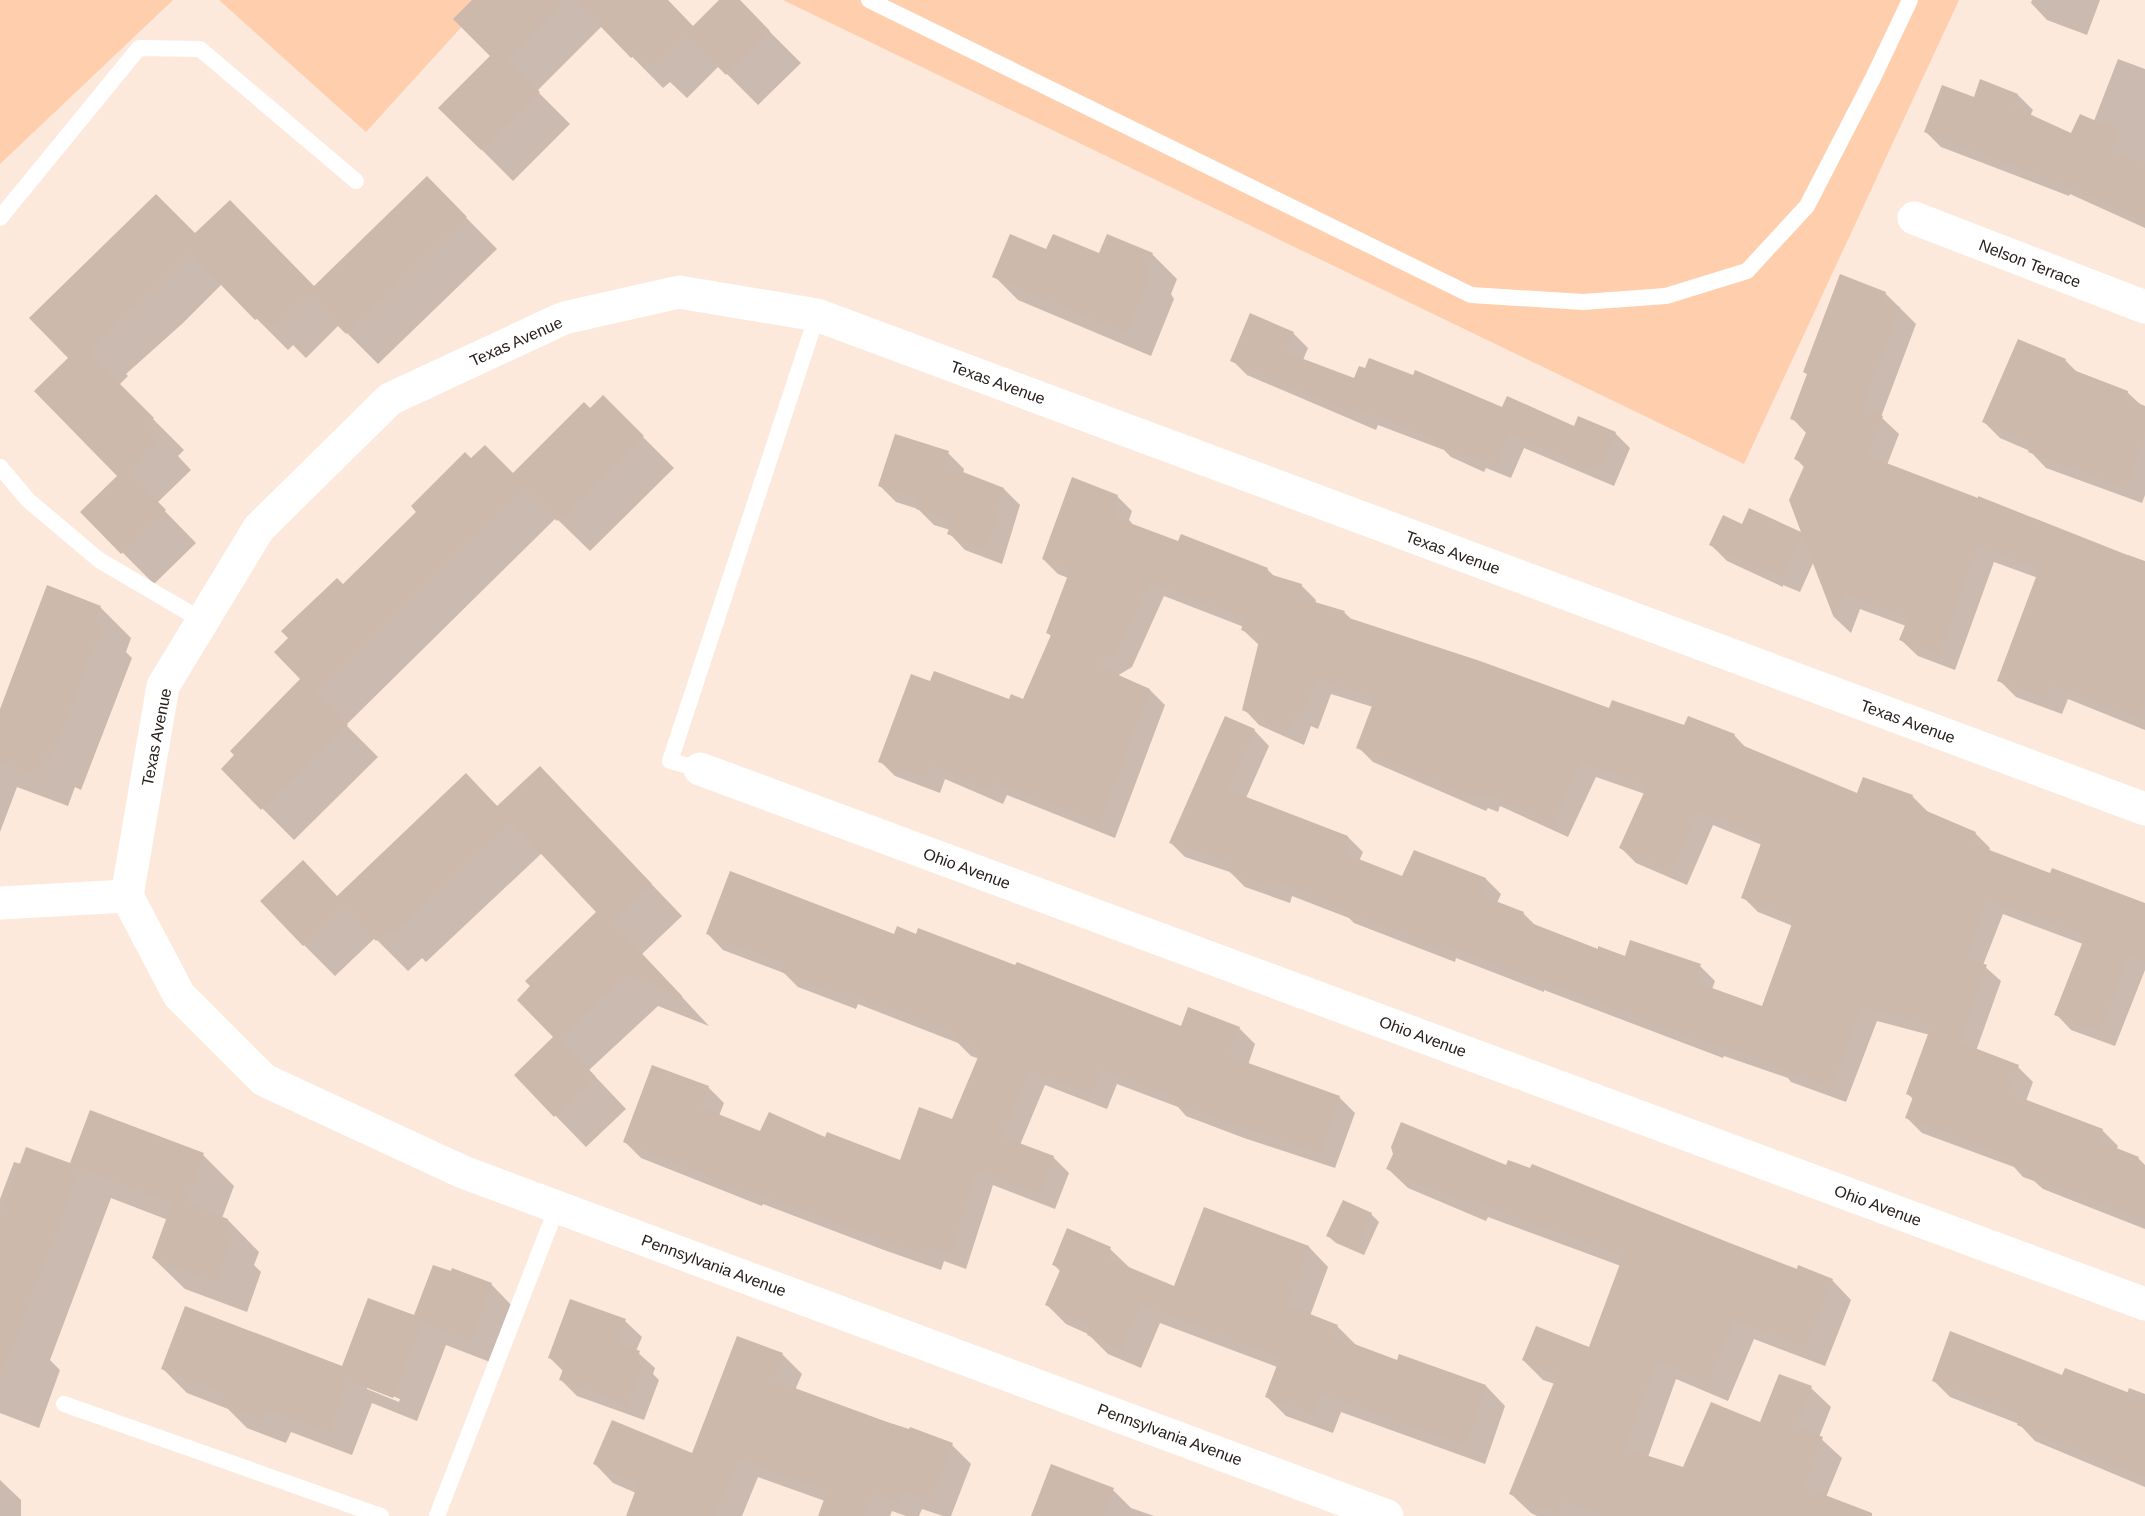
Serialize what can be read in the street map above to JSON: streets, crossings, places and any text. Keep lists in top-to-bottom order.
{
  "streets": {
    "street": [
      "Nelson Terrace",
      "Texas Avenue",
      "Ohio Avenue",
      "Pennsylvania Avenue"
    ]
  },
  "crossings": [
    ["Texas Avenue", "Pennsylvania Avenue"]
  ]
}
